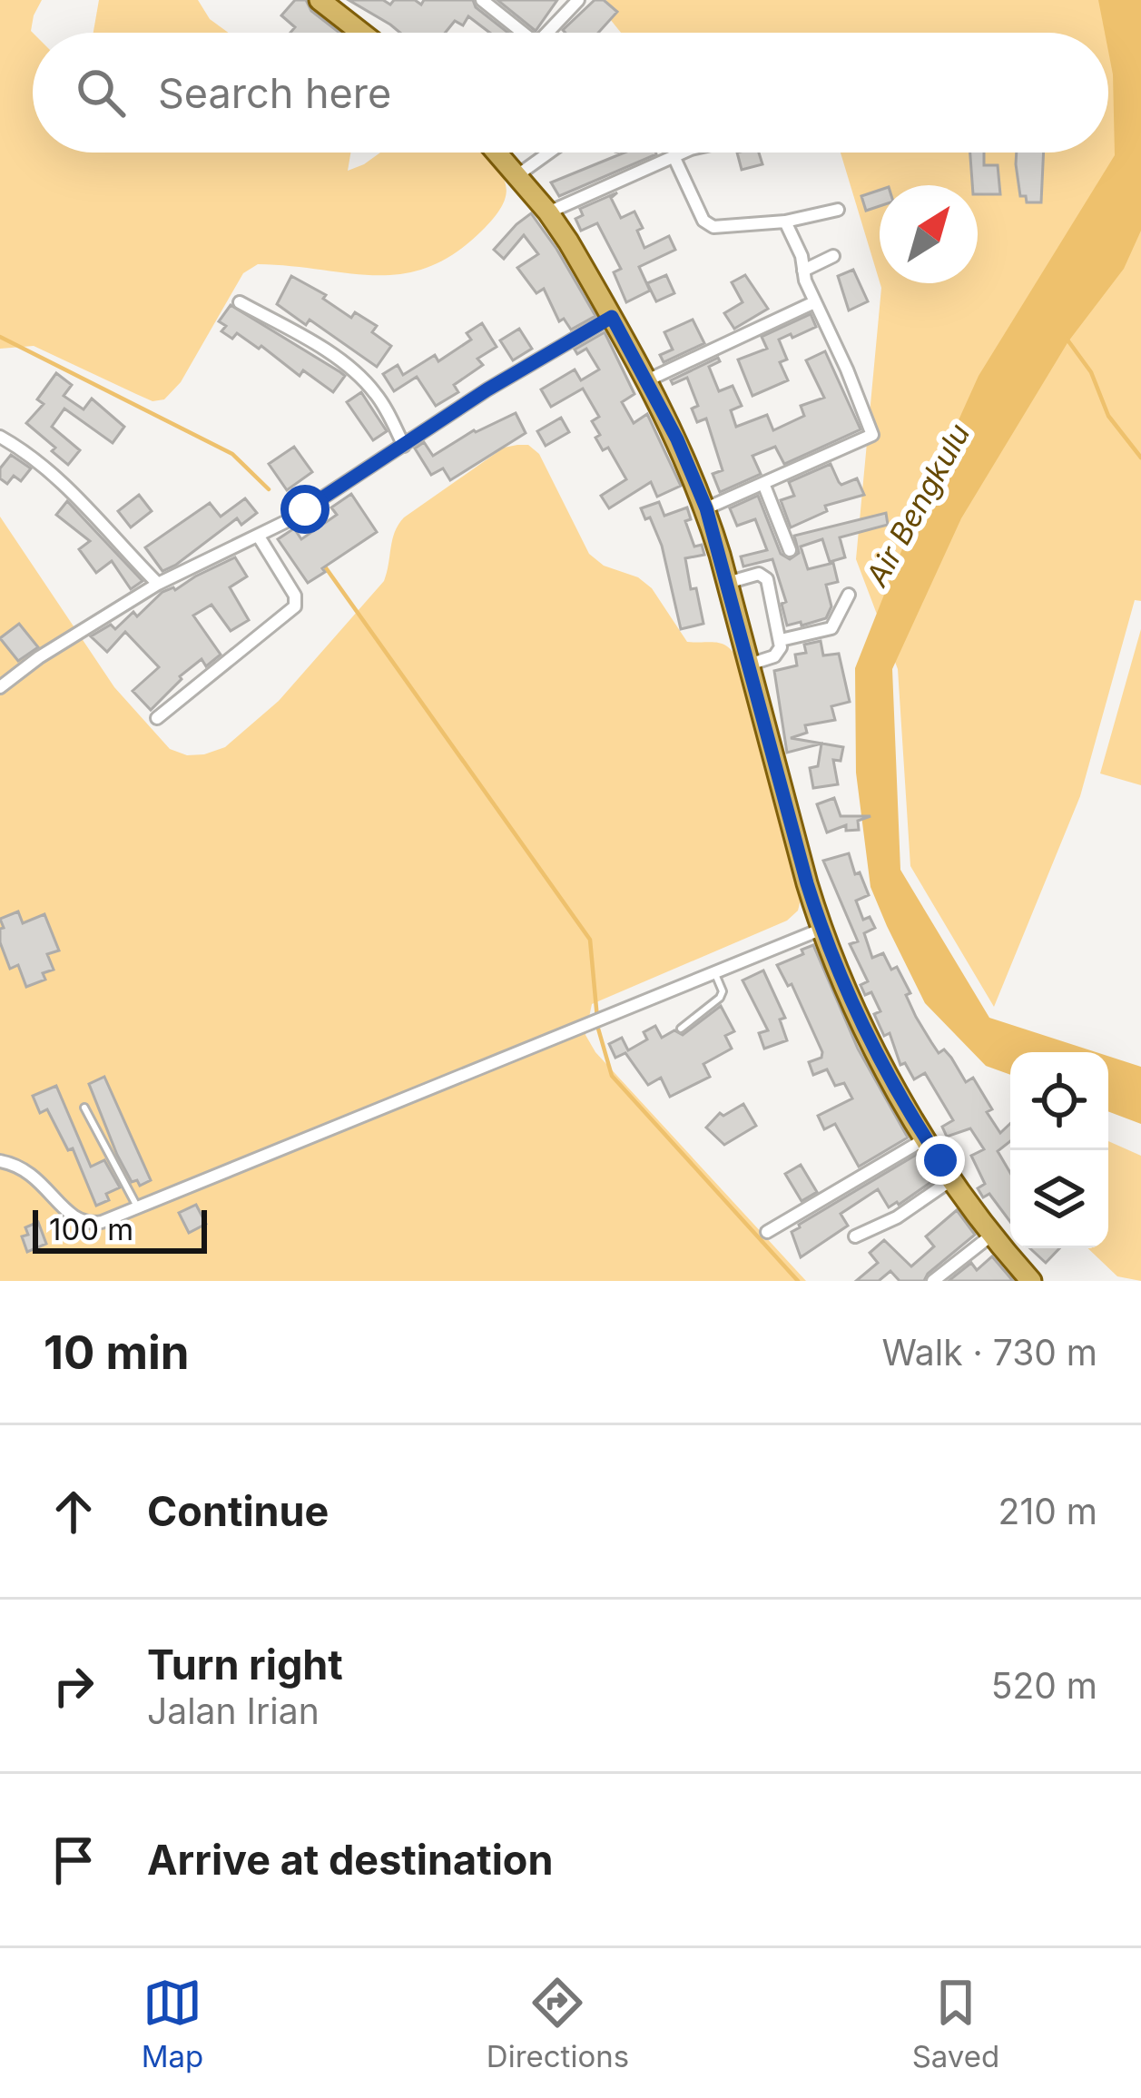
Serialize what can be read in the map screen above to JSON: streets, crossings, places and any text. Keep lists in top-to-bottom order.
{
  "water": ["Air Bengkulu"],
  "scale_bar": "100 m",
  "north": "top right",
  "page": {
    "search": "Search here",
    "scale": "100 m",
    "heading": ["10 min", "Walk · 730 m"],
    "list": [
      ["Continue", "210 m"],
      ["Turn right", "Jalan Irian", "520 m"],
      "Arrive at destination"
    ],
    "nav": ["Map", "Directions", "Saved"]
  }
}
